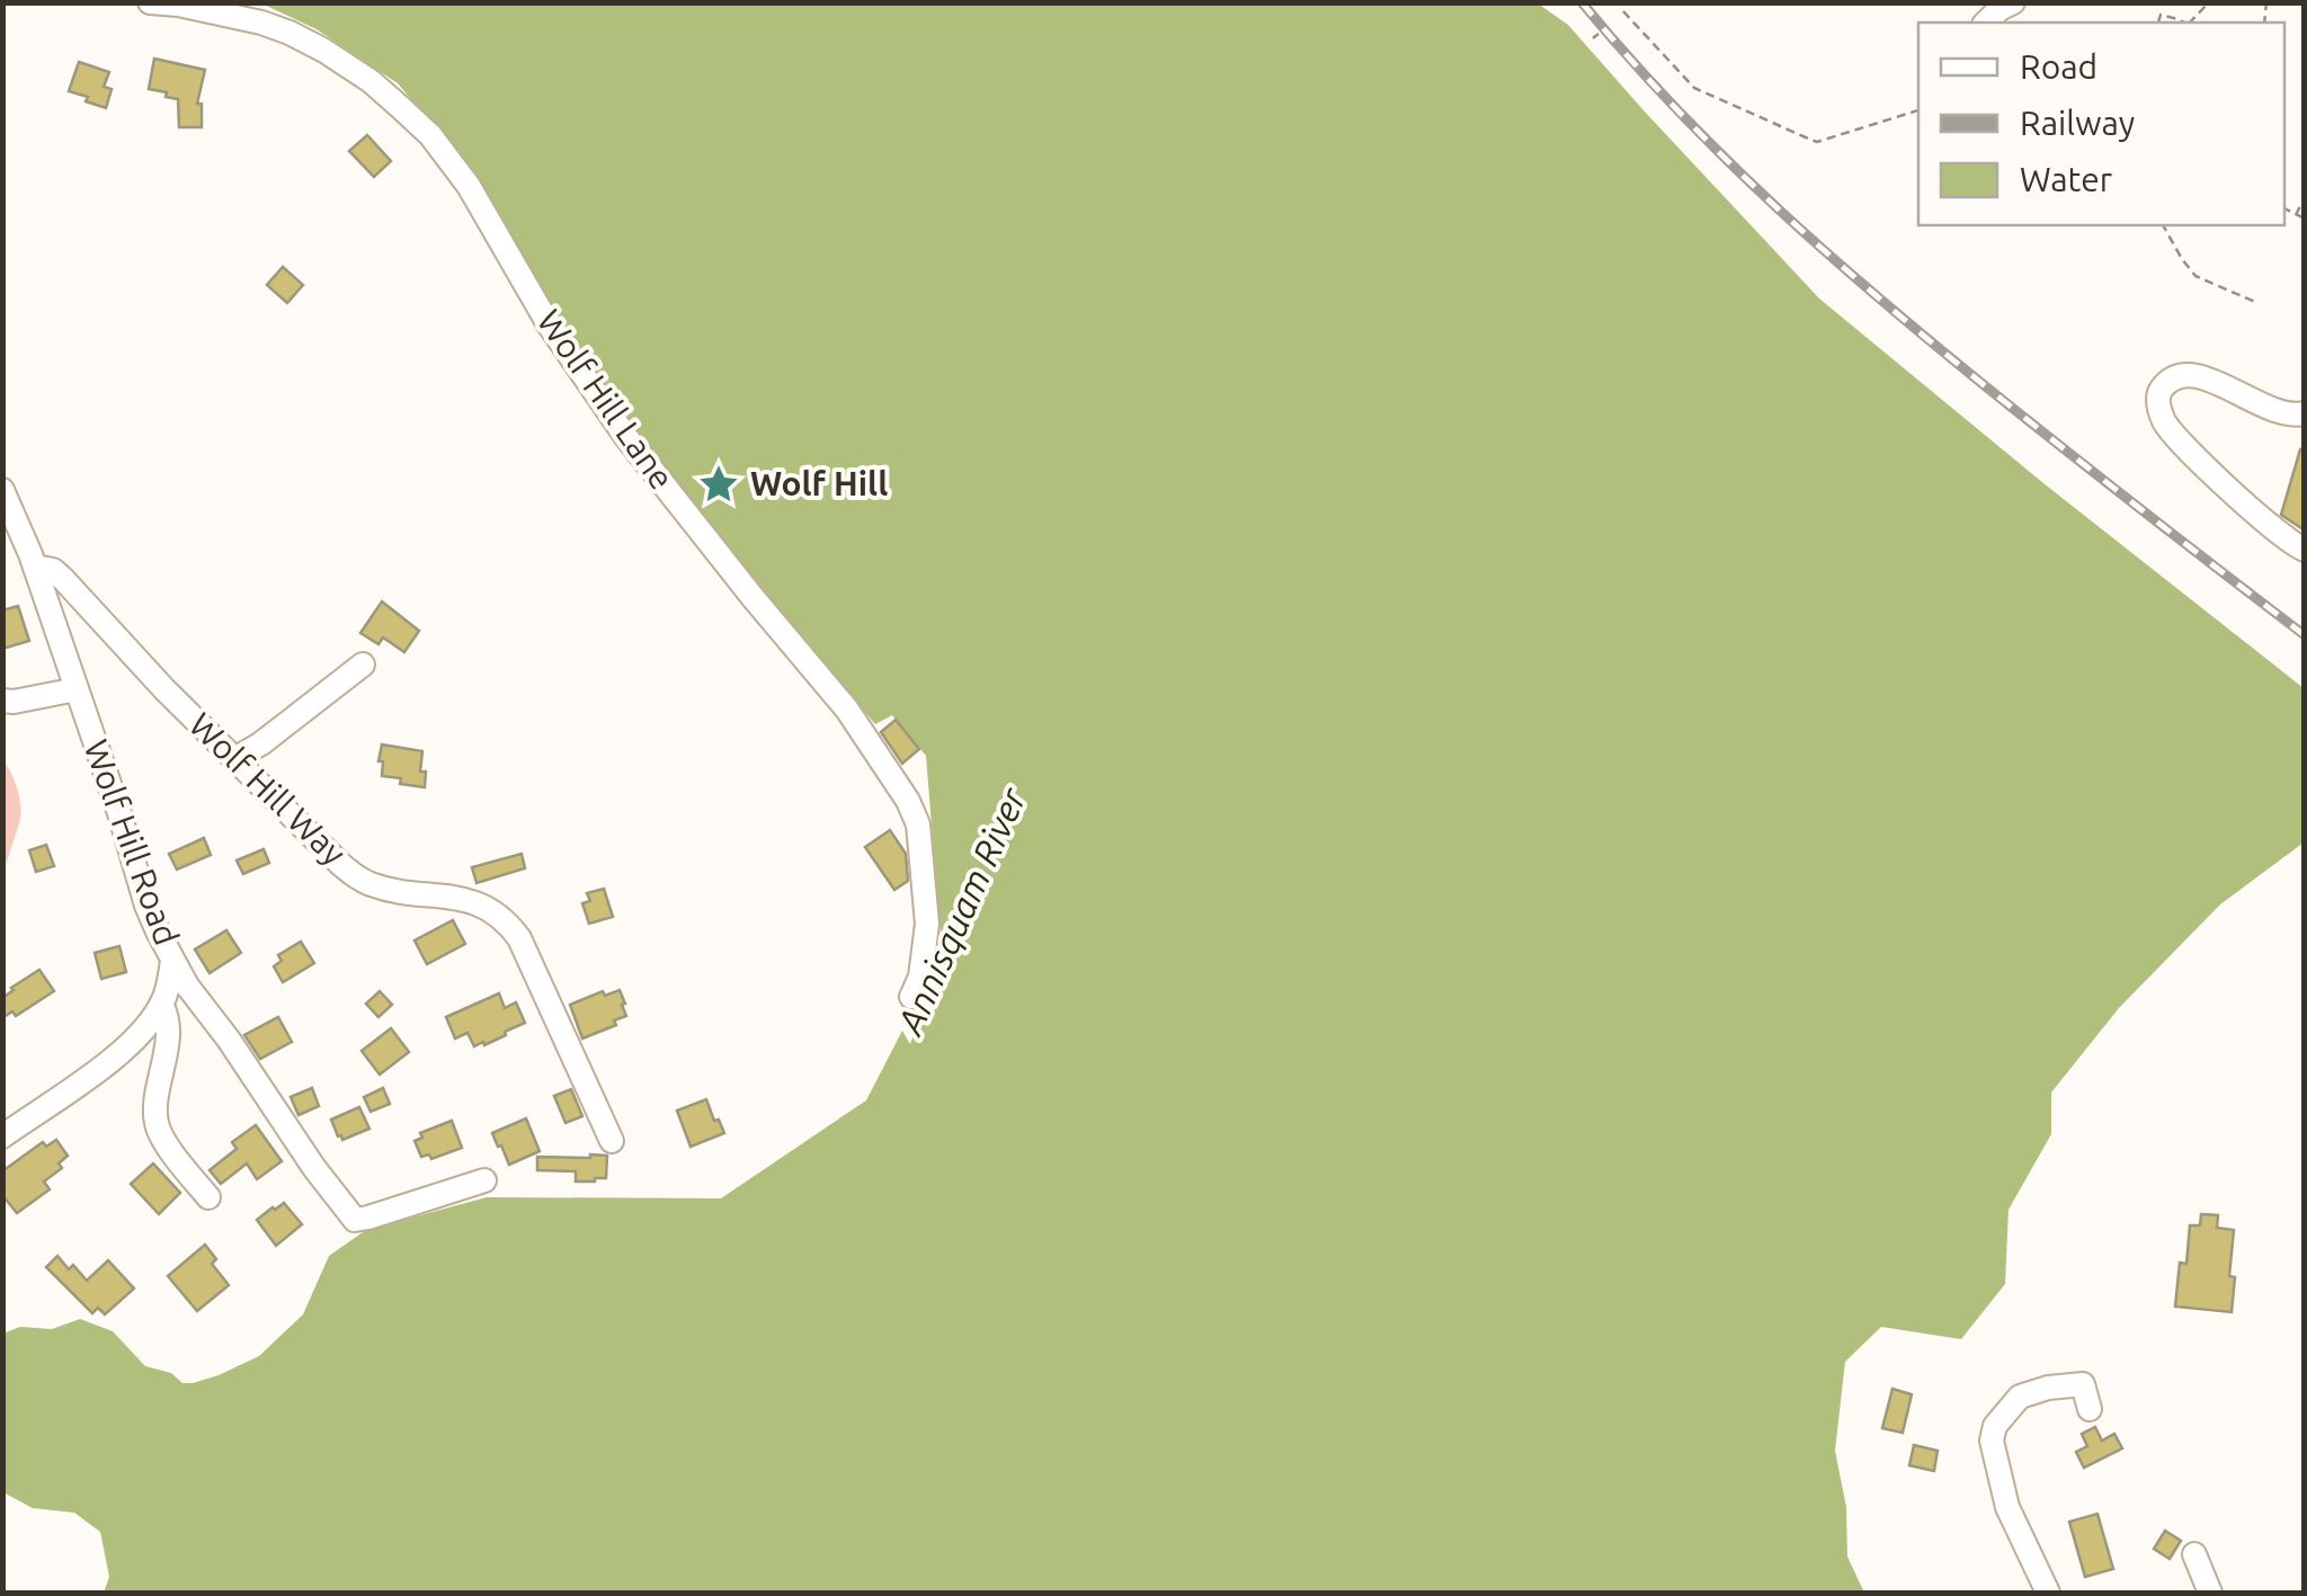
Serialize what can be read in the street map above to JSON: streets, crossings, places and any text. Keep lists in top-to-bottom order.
{
  "streets": {
    "street": ["Wolf Hill Lane", "Wolf Hill Way", "Wolf Hill Road"]
  },
  "crossings": [
    ["Wolf Hill Way", "Wolf Hill Road"]
  ],
  "water": ["Annisquam River"],
  "places": {
    "place": ["Wolf Hill"]
  },
  "legend": ["Road", "Railway", "Water"]
}
